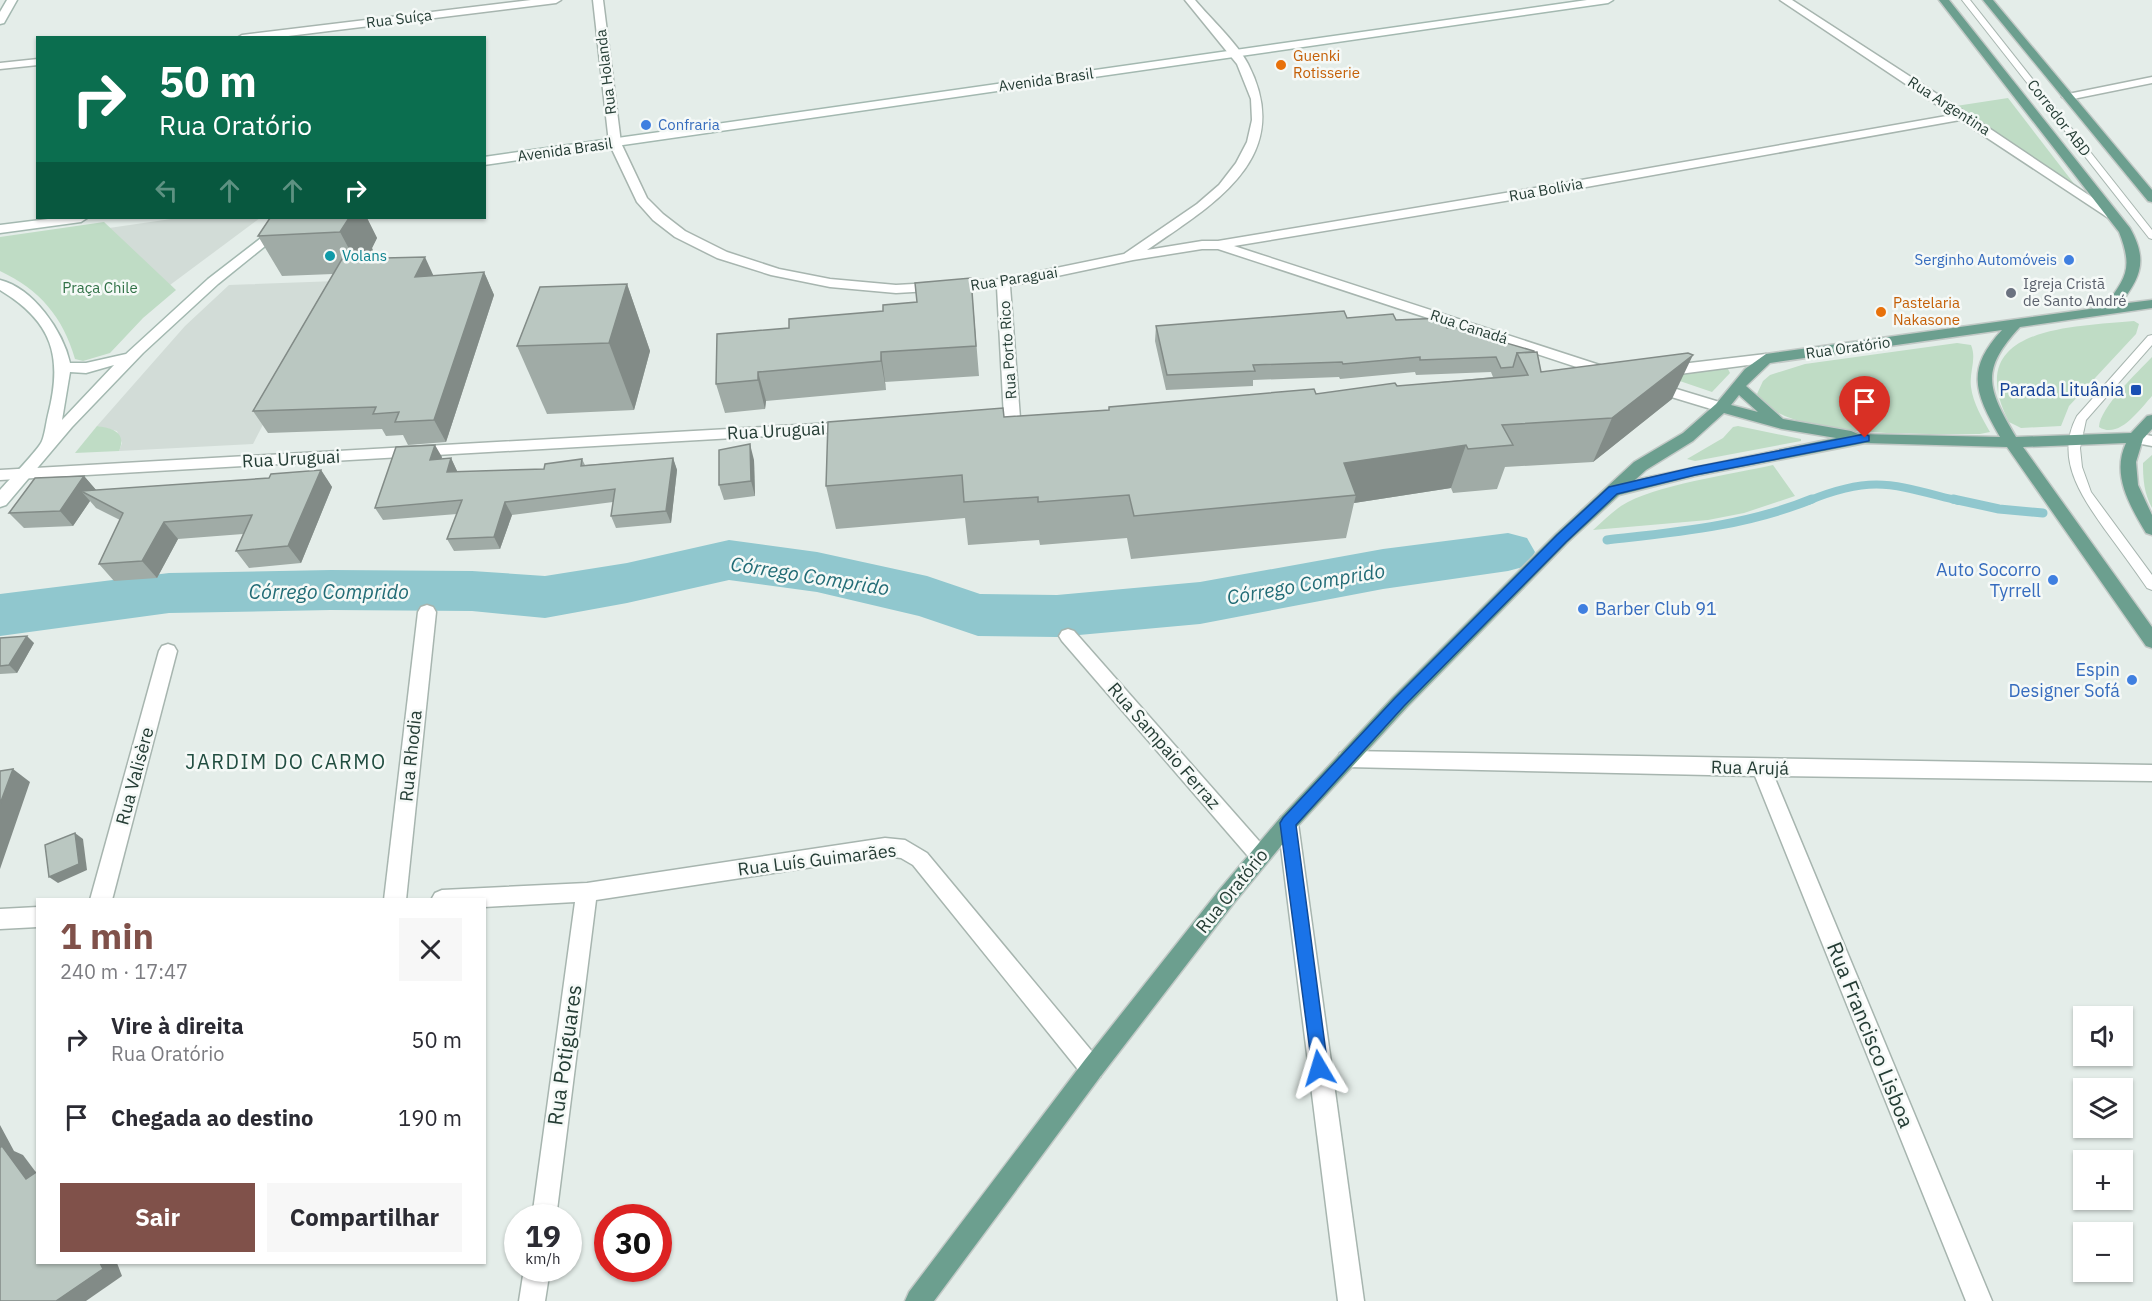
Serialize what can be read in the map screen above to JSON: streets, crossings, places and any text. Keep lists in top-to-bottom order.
{
  "streets": {
    "main road": ["Rua Oratório"],
    "street": [
      "Rua Suíça",
      "Rua Holanda",
      "Avenida Brasil",
      "Rua Argentina",
      "Rua Bolívia",
      "Rua Paraguai",
      "Rua Canadá",
      "Rua Porto Rico",
      "Rua Uruguai",
      "Rua Sampaio Ferraz",
      "Rua Rhodia",
      "Rua Arujá",
      "Rua Valisère",
      "Rua Luís Guimarães",
      "Rua Francisco Lisboa",
      "Rua Potiguares"
    ],
    "lane": ["Corredor ABD"]
  },
  "crossings": [
    ["Rua Holanda", "Avenida Brasil"],
    ["Rua Holanda", "Rua Paraguai"],
    ["Avenida Brasil", "Rua Paraguai"],
    ["Rua Argentina", "Rua Bolívia"],
    ["Rua Bolívia", "Rua Paraguai"],
    ["Rua Bolívia", "Rua Canadá"],
    ["Rua Paraguai", "Rua Porto Rico"],
    ["Rua Canadá", "Rua Oratório"],
    ["Rua Oratório", "Rua Sampaio Ferraz"],
    ["Rua Oratório", "Rua Arujá"],
    ["Rua Oratório", "Rua Luís Guimarães"],
    ["Rua Arujá", "Rua Francisco Lisboa"],
    ["Rua Luís Guimarães", "Rua Potiguares"]
  ],
  "districts": ["JARDIM DO CARMO"],
  "water": ["Córrego Comprido"],
  "parks": ["Praça Chile"],
  "places": {
    "other": [
      "Guenki Rotisserie",
      "Confraria",
      "Volans",
      "Serginho Automóveis",
      "Igreja Cristã de Santo André",
      "Pastelaria Nakasone",
      "Auto Socorro Tyrrell",
      "Barber Club 91",
      "Espin Designer Sofá"
    ],
    "transit": ["Parada Lituânia"]
  },
  "page": {
    "turn": ["50 m", "Rua Oratório"],
    "heading": ["1 min", "240 m · 17:47"],
    "list": [
      {
        "name": "Vire à direita",
        "note": "Rua Oratório",
        "value": "50 m"
      },
      {
        "name": "Chegada ao destino",
        "value": "190 m"
      }
    ],
    "map_buttons": ["+", "−"],
    "buttons": ["Sair", "Compartilhar"],
    "speed": "19 km/h",
    "limit": "30"
  }
}
